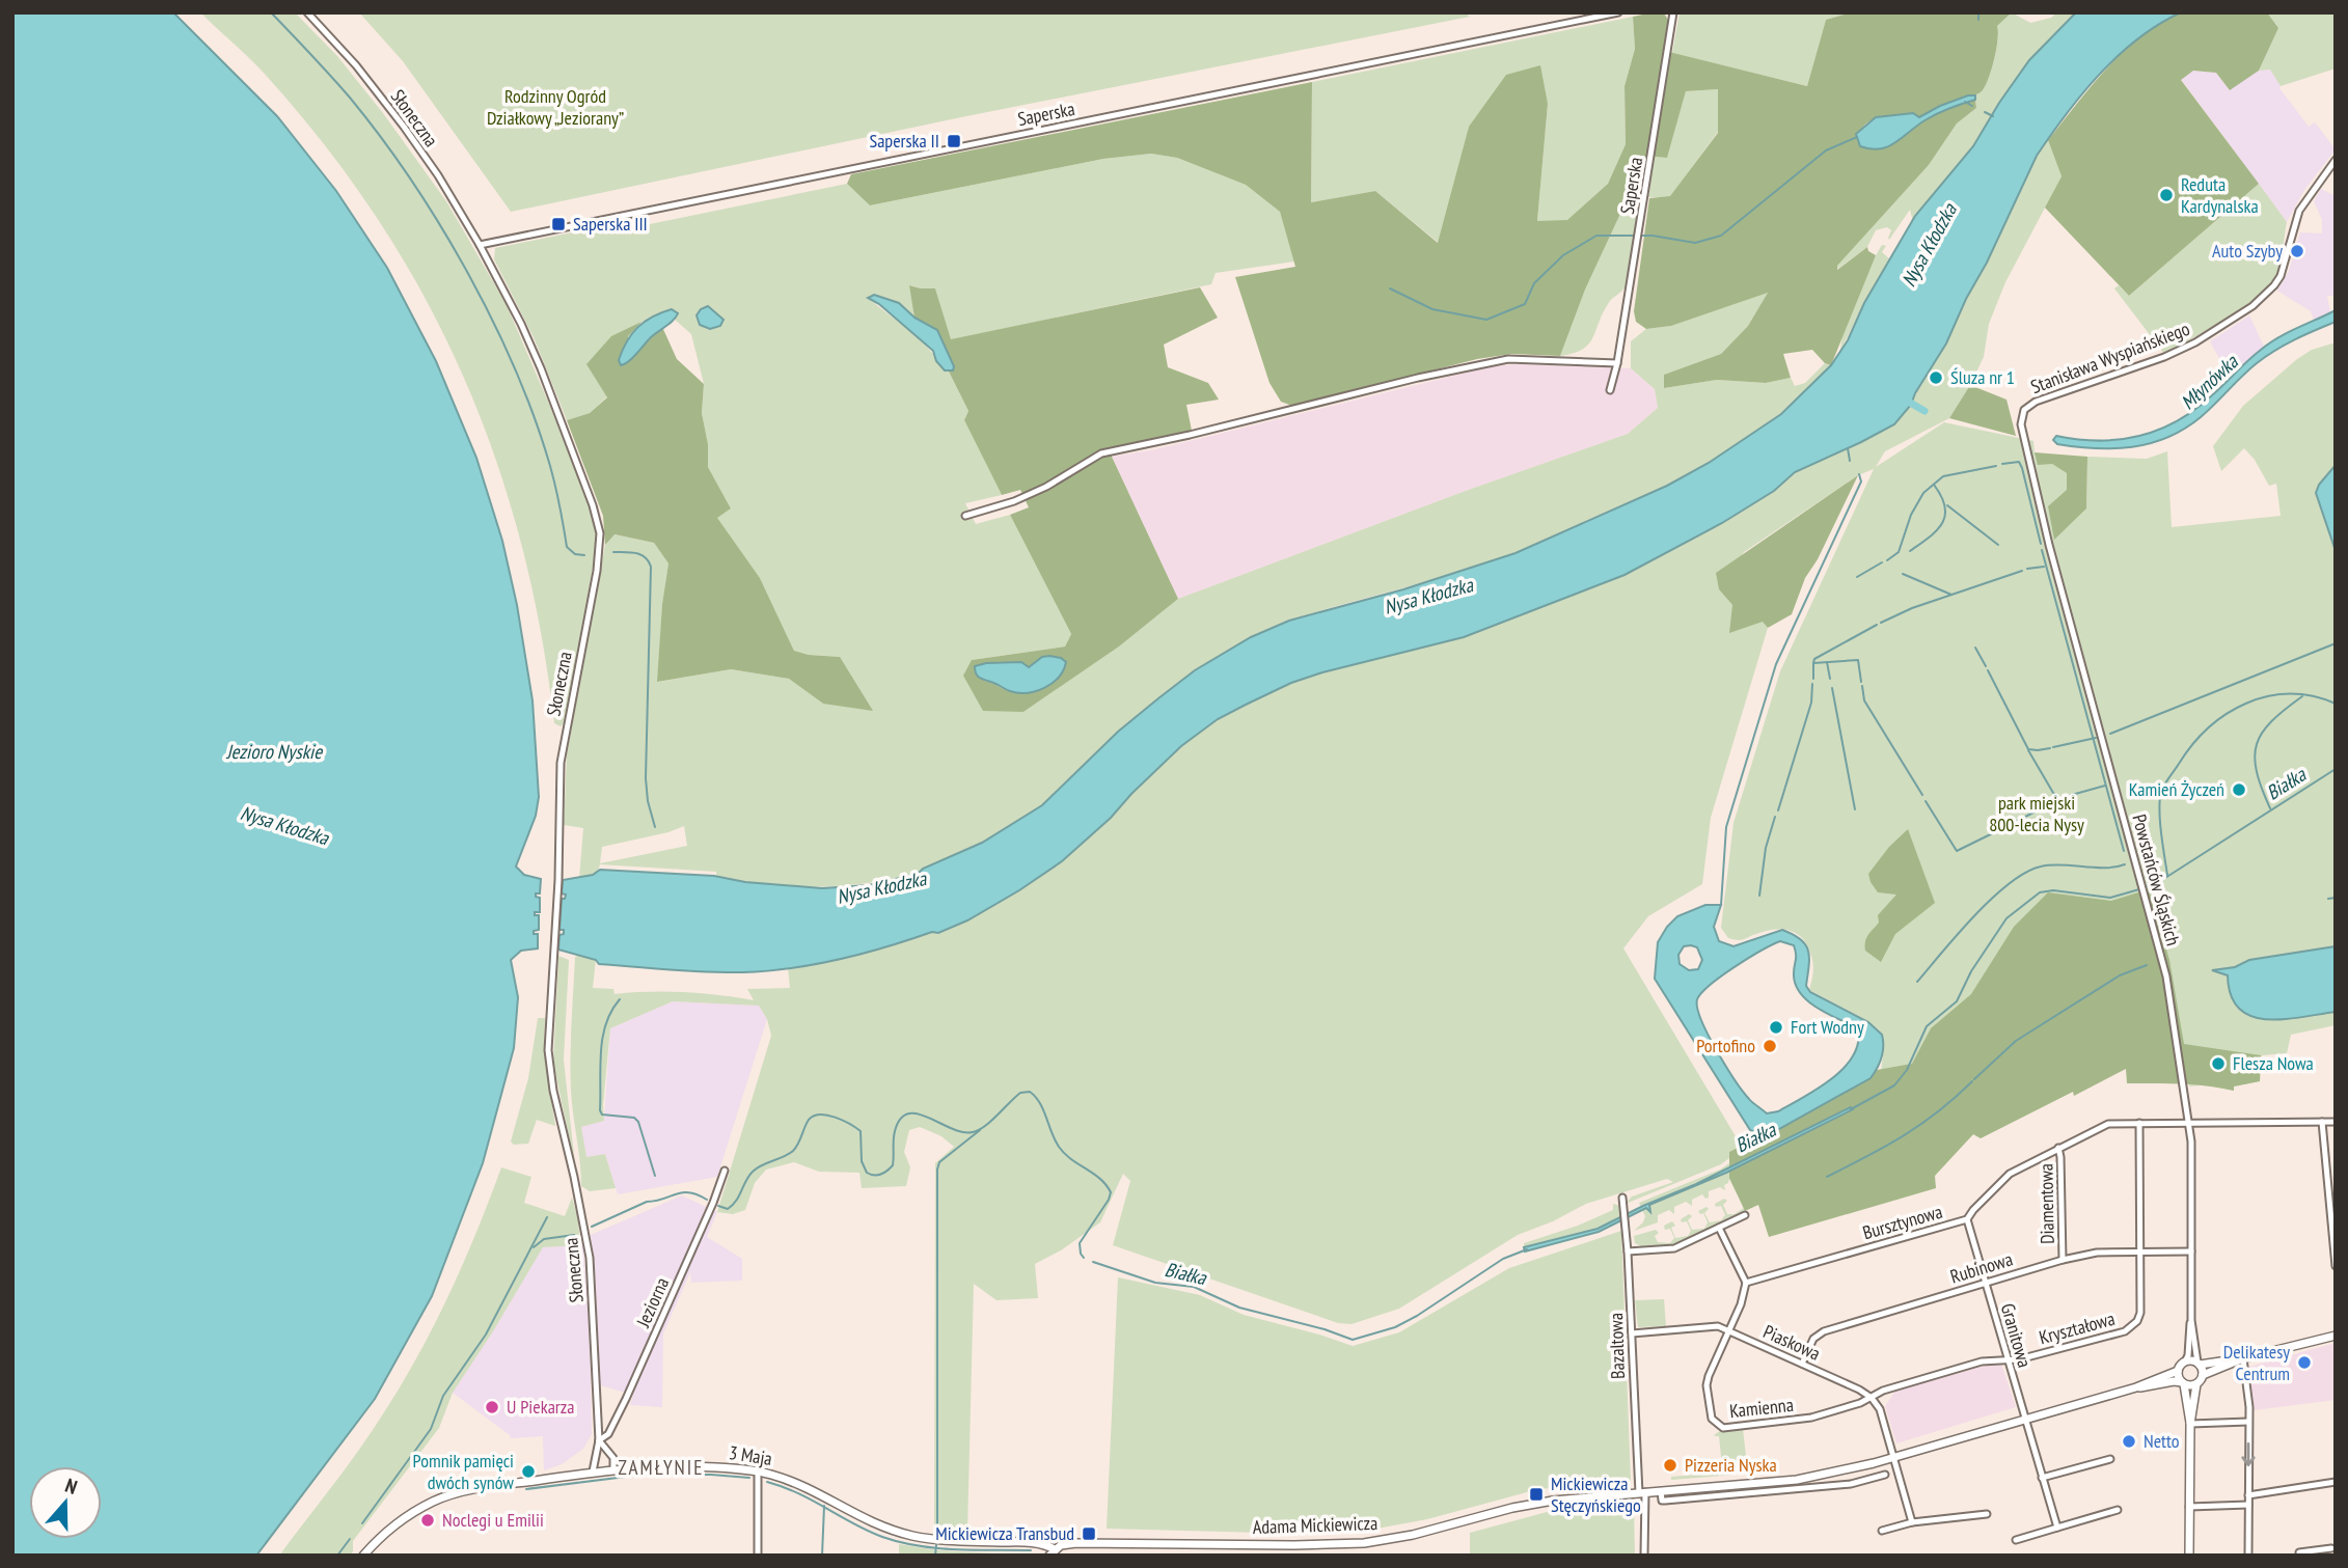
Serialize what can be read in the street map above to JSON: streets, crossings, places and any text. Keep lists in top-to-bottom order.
{
  "streets": {
    "street": [
      "Saperska",
      "Słoneczna",
      "Stanisława Wyspiańskiego",
      "Powstańców Śląskich",
      "Diamentowa",
      "Bursztynowa",
      "Rubinowa",
      "Jeziorna",
      "Kryształowa",
      "Granitowa",
      "Piaskowa",
      "Bazaltowa",
      "Kamienna",
      "3 Maja",
      "Adama Mickiewicza"
    ]
  },
  "crossings": [
    ["Saperska", "Słoneczna"],
    ["Słoneczna", "Jeziorna"],
    ["Słoneczna", "3 Maja"],
    ["Stanisława Wyspiańskiego", "Powstańców Śląskich"],
    ["Powstańców Śląskich", "Bursztynowa"],
    ["Powstańców Śląskich", "Rubinowa"],
    ["Powstańców Śląskich", "Adama Mickiewicza"],
    ["Diamentowa", "Bursztynowa"],
    ["Diamentowa", "Rubinowa"],
    ["Bursztynowa", "Kryształowa"],
    ["Bursztynowa", "Granitowa"],
    ["Bursztynowa", "Kamienna"],
    ["Rubinowa", "Kryształowa"],
    ["Rubinowa", "Granitowa"],
    ["Rubinowa", "Piaskowa"],
    ["Kryształowa", "Granitowa"],
    ["Kryształowa", "Piaskowa"],
    ["Kryształowa", "Kamienna"],
    ["Granitowa", "Adama Mickiewicza"],
    ["Piaskowa", "Bazaltowa"],
    ["Piaskowa", "Kamienna"],
    ["Bazaltowa", "Adama Mickiewicza"],
    ["3 Maja", "Adama Mickiewicza"]
  ],
  "districts": ["ZAMŁYNIE"],
  "water": [
    "Nysa Kłodzka",
    "Młynówka",
    "Jezioro Nyskie",
    "Białka"
  ],
  "parks": ["Rodzinny Ogród Działkowy „Jeziorany”", "park miejski 800-lecia Nysy"],
  "places": {
    "transit": [
      "Saperska II",
      "Saperska III",
      "Mickiewicza Stęczyńskiego",
      "Mickiewicza Transbud"
    ],
    "other": [
      "Reduta Kardynalska",
      "Auto Szyby",
      "Śluza nr 1",
      "Kamień Życzeń",
      "Fort Wodny",
      "Portofino",
      "Flesza Nowa",
      "Delikatesy Centrum",
      "U Piekarza",
      "Netto",
      "Pizzeria Nyska",
      "Pomnik pamięci dwóch synów",
      "Noclegi u Emilii"
    ]
  },
  "north": "top"
}
